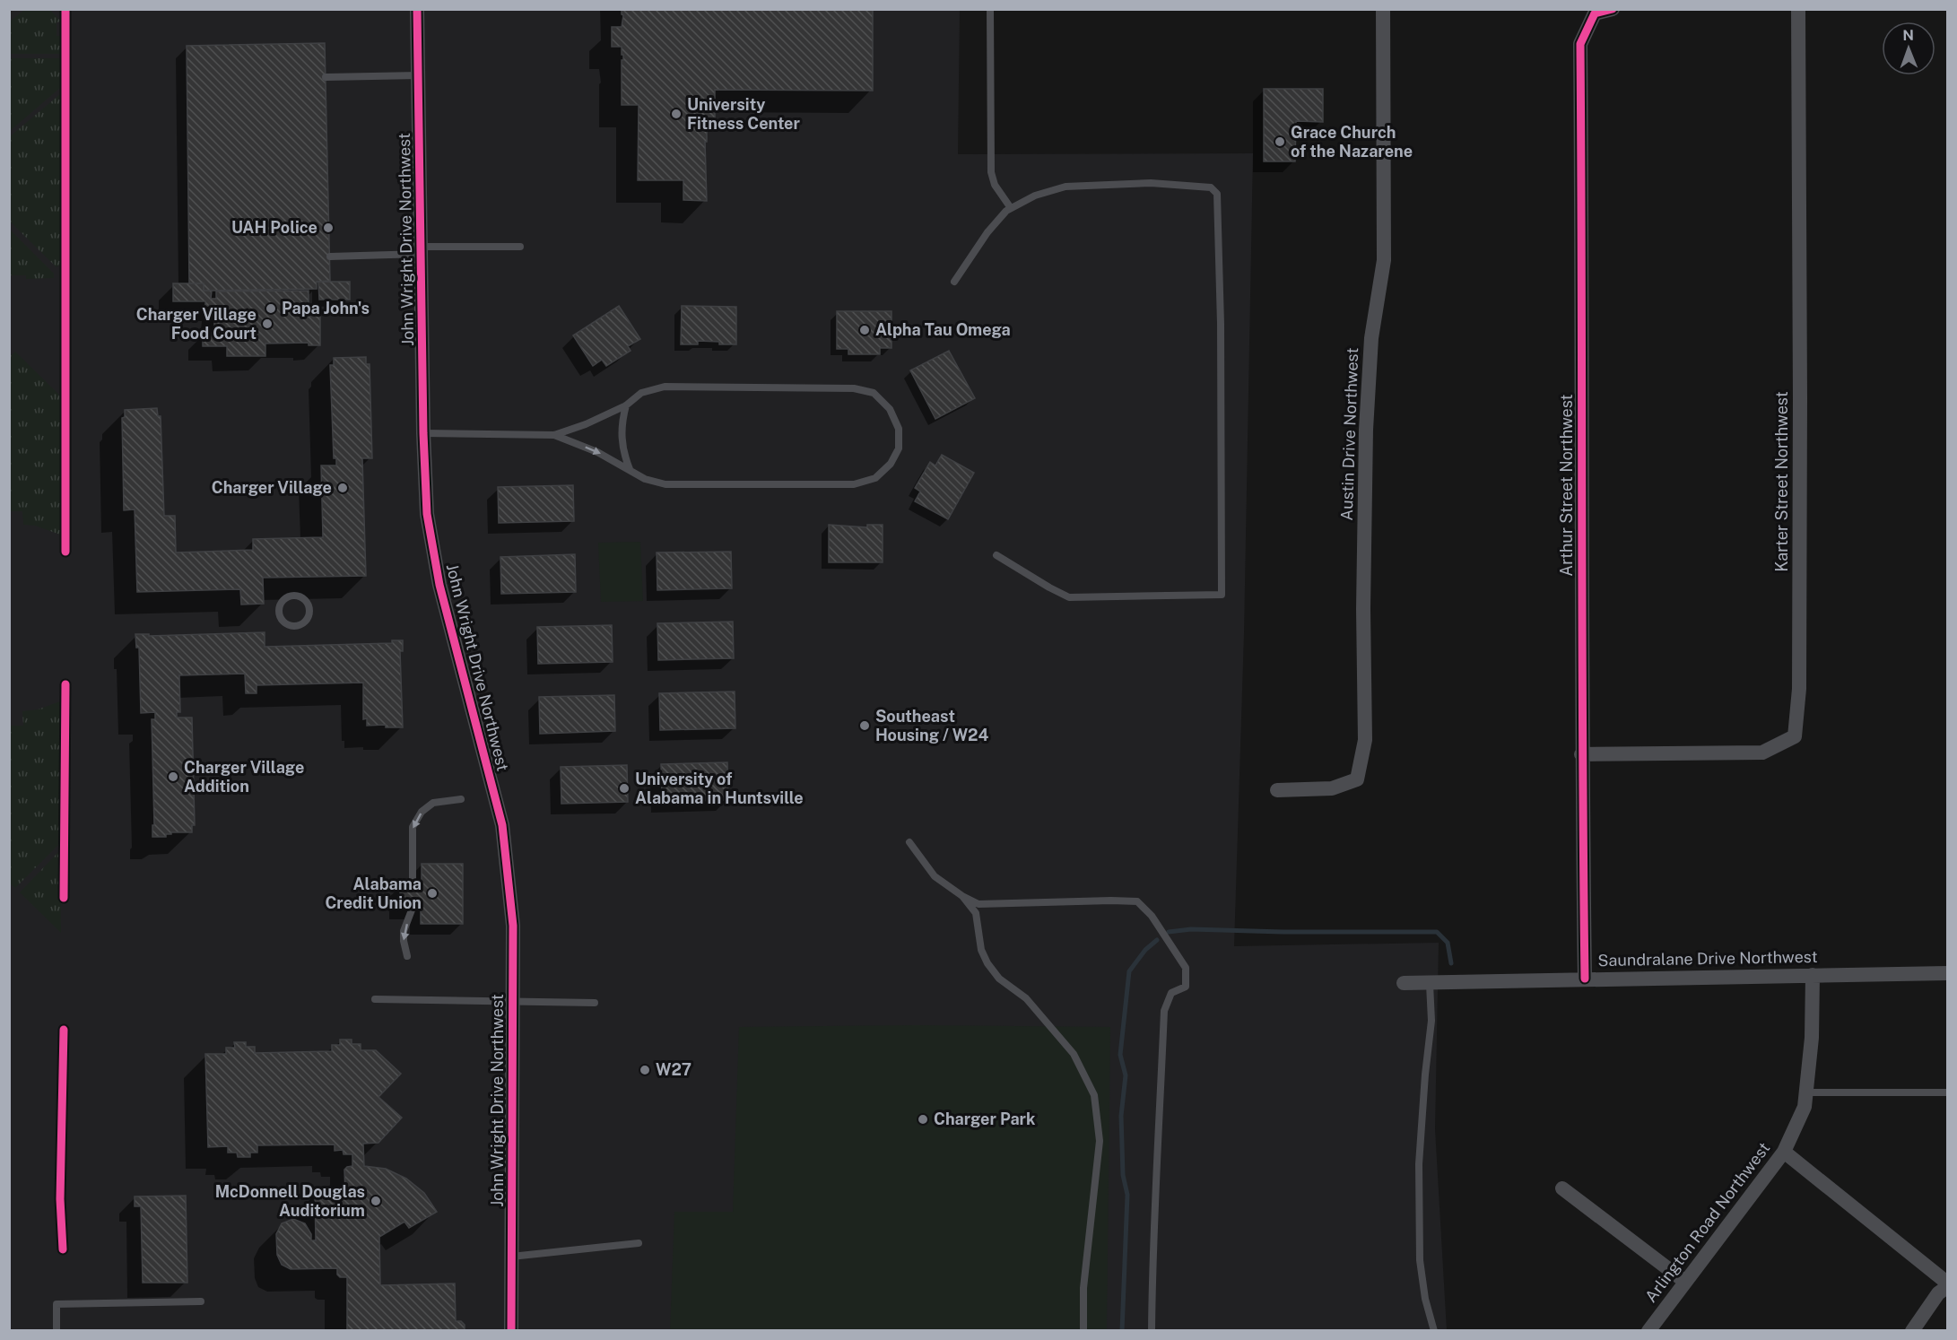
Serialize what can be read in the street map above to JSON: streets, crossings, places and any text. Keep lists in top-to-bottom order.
{
  "streets": {
    "street": [
      "John Wright Drive Northwest",
      "Austin Drive Northwest",
      "Karter Street Northwest",
      "Arthur Street Northwest",
      "Saundralane Drive Northwest",
      "Arlington Road Northwest"
    ]
  },
  "crossings": [
    ["Karter Street Northwest", "Arthur Street Northwest"],
    ["Arthur Street Northwest", "Saundralane Drive Northwest"],
    ["Saundralane Drive Northwest", "Arlington Road Northwest"]
  ],
  "places": [
    "University Fitness Center",
    "Grace Church of the Nazarene",
    "UAH Police",
    "Papa John's",
    "Charger Village Food Court",
    "Alpha Tau Omega",
    "Charger Village",
    "Southeast Housing / W24",
    "Charger Village Addition",
    "University of Alabama in Huntsville",
    "Alabama Credit Union",
    "W27",
    "Charger Park",
    "McDonnell Douglas Auditorium"
  ],
  "north": "top"
}
